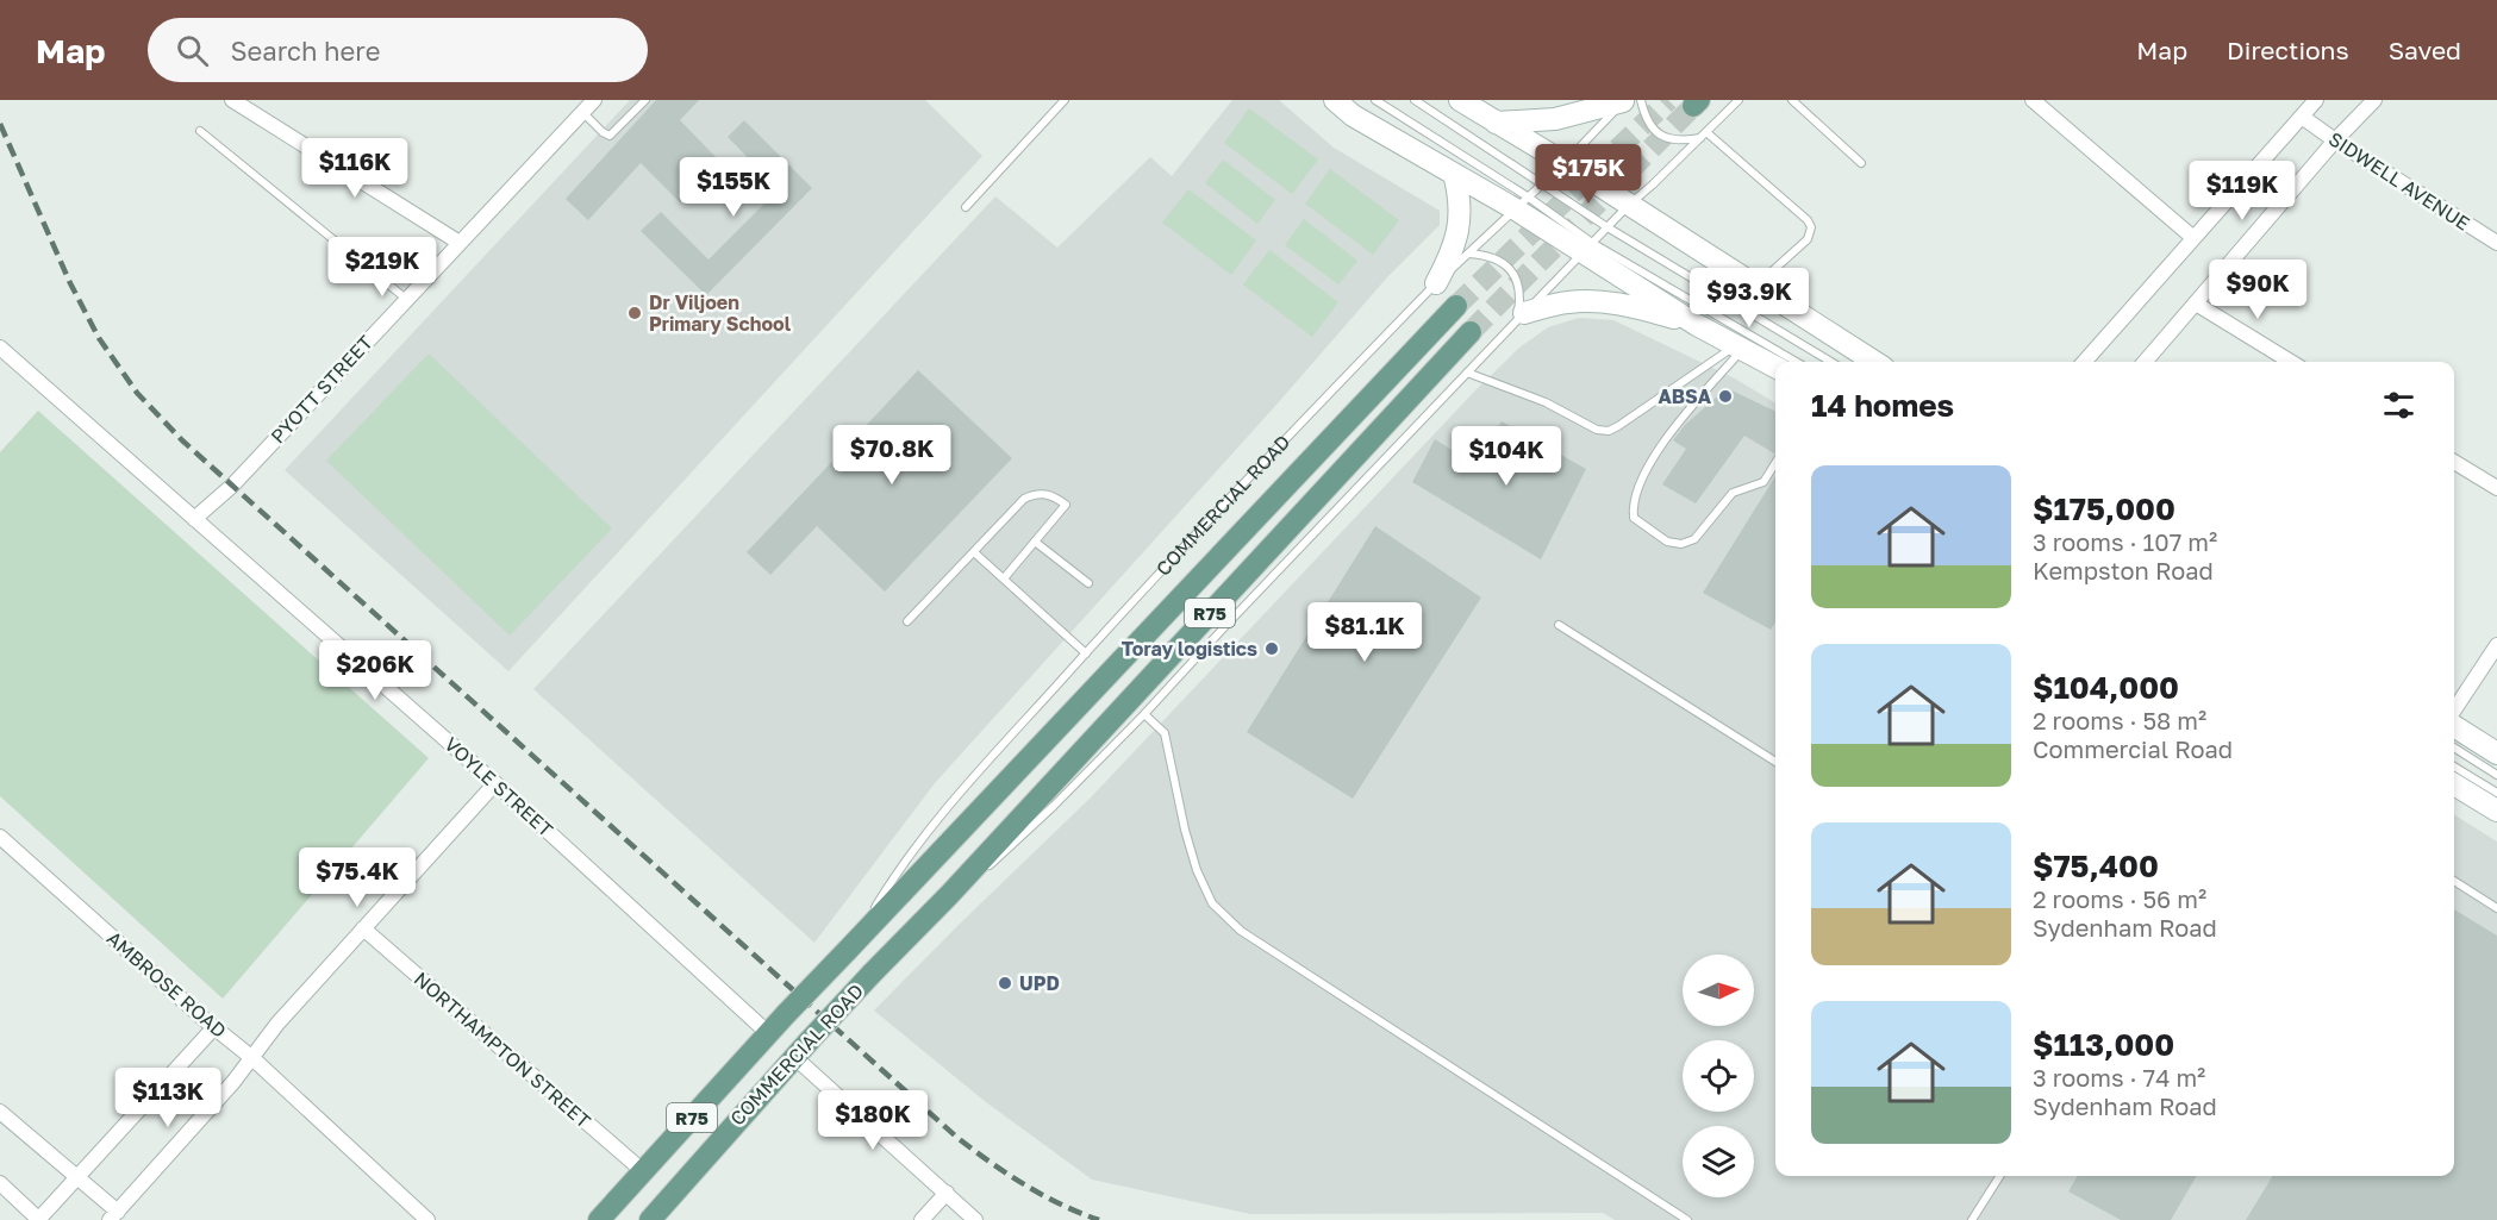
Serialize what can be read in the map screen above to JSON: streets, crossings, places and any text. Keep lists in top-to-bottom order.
{
  "streets": {
    "main road": ["COMMERCIAL ROAD", "R75"],
    "street": [
      "SIDWELL AVENUE",
      "PYOTT STREET",
      "VOYLE STREET",
      "AMBROSE ROAD",
      "NORTHAMPTON STREET"
    ]
  },
  "crossings": [
    ["PYOTT STREET", "VOYLE STREET"],
    ["COMMERCIAL ROAD", "VOYLE STREET"],
    ["COMMERCIAL ROAD", "NORTHAMPTON STREET"]
  ],
  "places": [
    "Dr Viljoen Primary School",
    "ABSA",
    "Toray logistics",
    "UPD"
  ],
  "north": "right",
  "page": {
    "header": "Map",
    "search": "Search here",
    "nav": ["Map", "Directions", "Saved"],
    "price": [
      "$116K",
      "$175K",
      "$155K",
      "$119K",
      "$219K",
      "$90K",
      "$93.9K",
      "$70.8K",
      "$104K",
      "$81.1K",
      "$206K",
      "$75.4K",
      "$113K",
      "$180K"
    ],
    "heading": "14 homes",
    "list": [
      {
        "name": "$175,000",
        "note": "3 rooms · 107 m² · Kempston Road"
      },
      {
        "name": "$104,000",
        "note": "2 rooms · 58 m² · Commercial Road"
      },
      {
        "name": "$75,400",
        "note": "2 rooms · 56 m² · Sydenham Road"
      },
      {
        "name": "$113,000",
        "note": "3 rooms · 74 m² · Sydenham Road"
      }
    ]
  }
}
